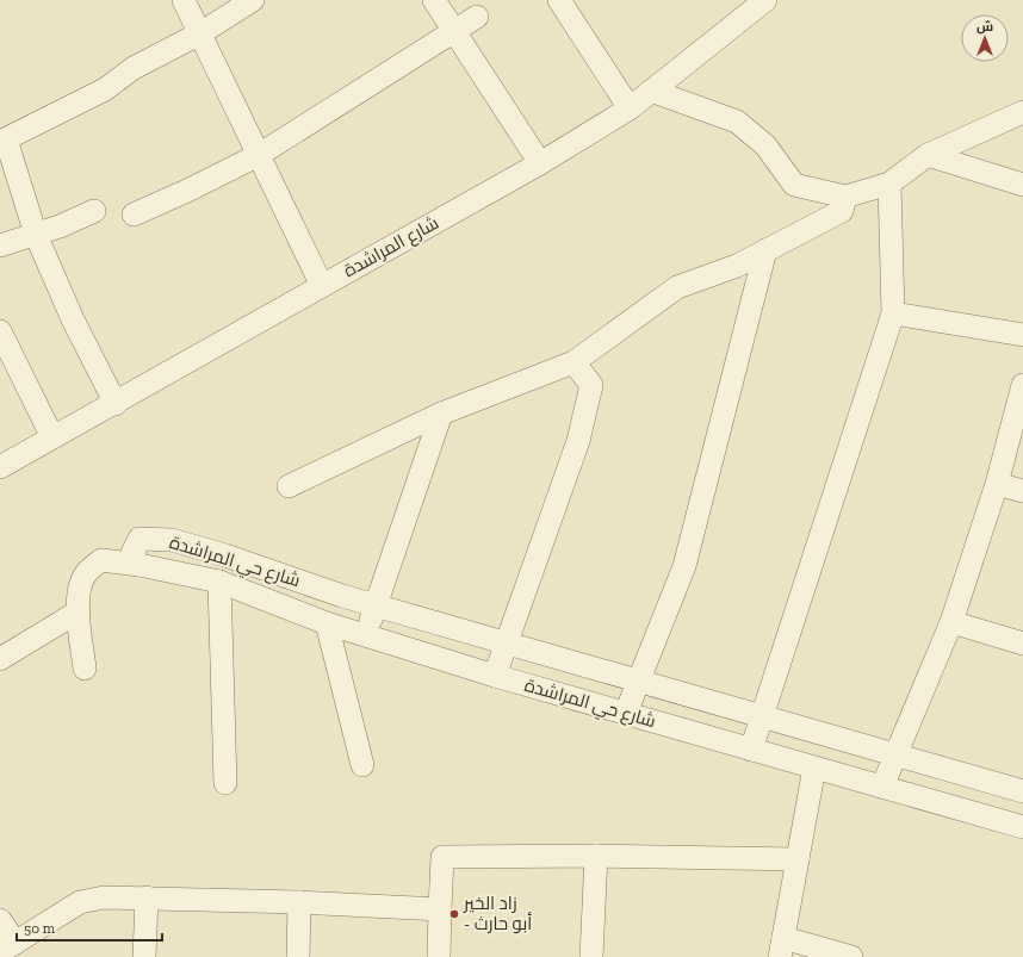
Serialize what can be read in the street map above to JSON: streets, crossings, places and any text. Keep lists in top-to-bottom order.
{
  "streets": {
    "street": ["شارع المراشدة", "شارع حي المراشدة"]
  },
  "places": ["زاد الخير - أبو حارث"],
  "scale_bar": "50 m",
  "north": "top"
}
